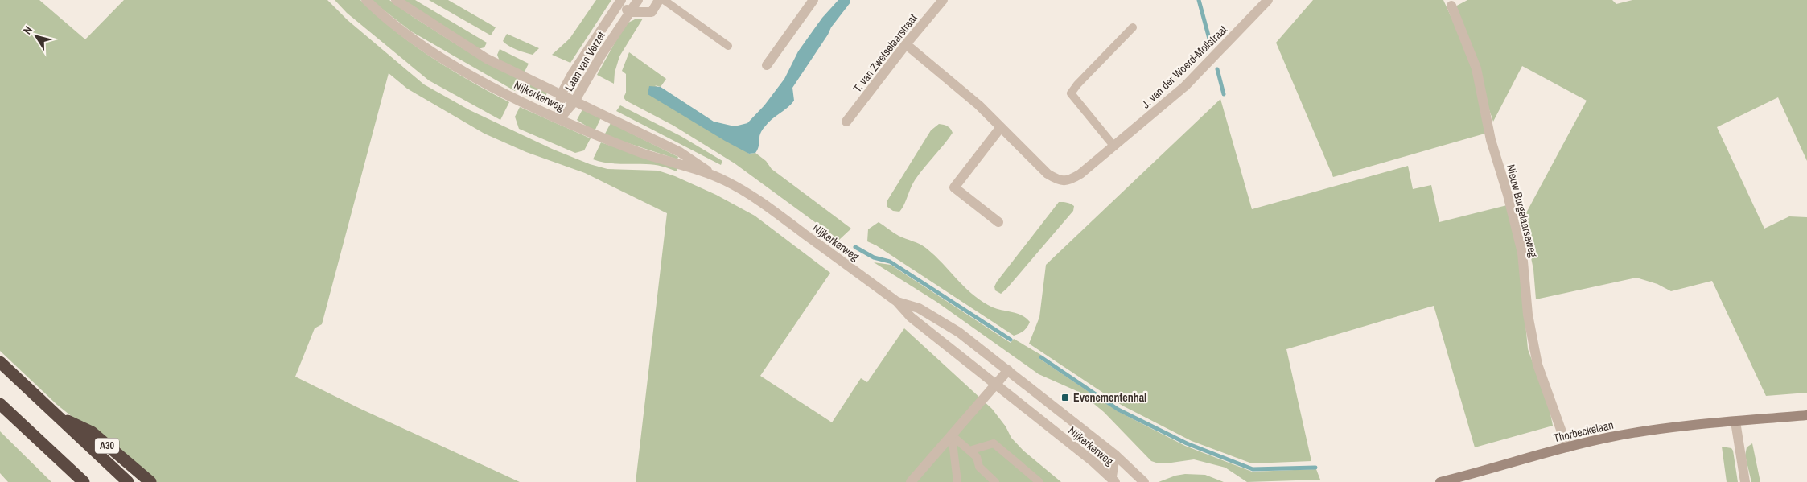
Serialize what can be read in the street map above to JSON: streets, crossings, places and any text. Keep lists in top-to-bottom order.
{
  "streets": {
    "highway": ["A30"],
    "main road": ["Thorbeckelaan"],
    "street": [
      "T. van Zwetselaarstraat",
      "Laan van Verzet",
      "J. van der Woerd-Mollstraat",
      "Nijkerkerweg",
      "Nieuw Burgelaarseweg"
    ]
  },
  "crossings": [
    ["T. van Zwetselaarstraat", "J. van der Woerd-Mollstraat"],
    ["Laan van Verzet", "Nijkerkerweg"],
    ["Nieuw Burgelaarseweg", "Thorbeckelaan"]
  ],
  "places": {
    "transit": ["Evenementenhal"]
  },
  "north": "top left"
}
